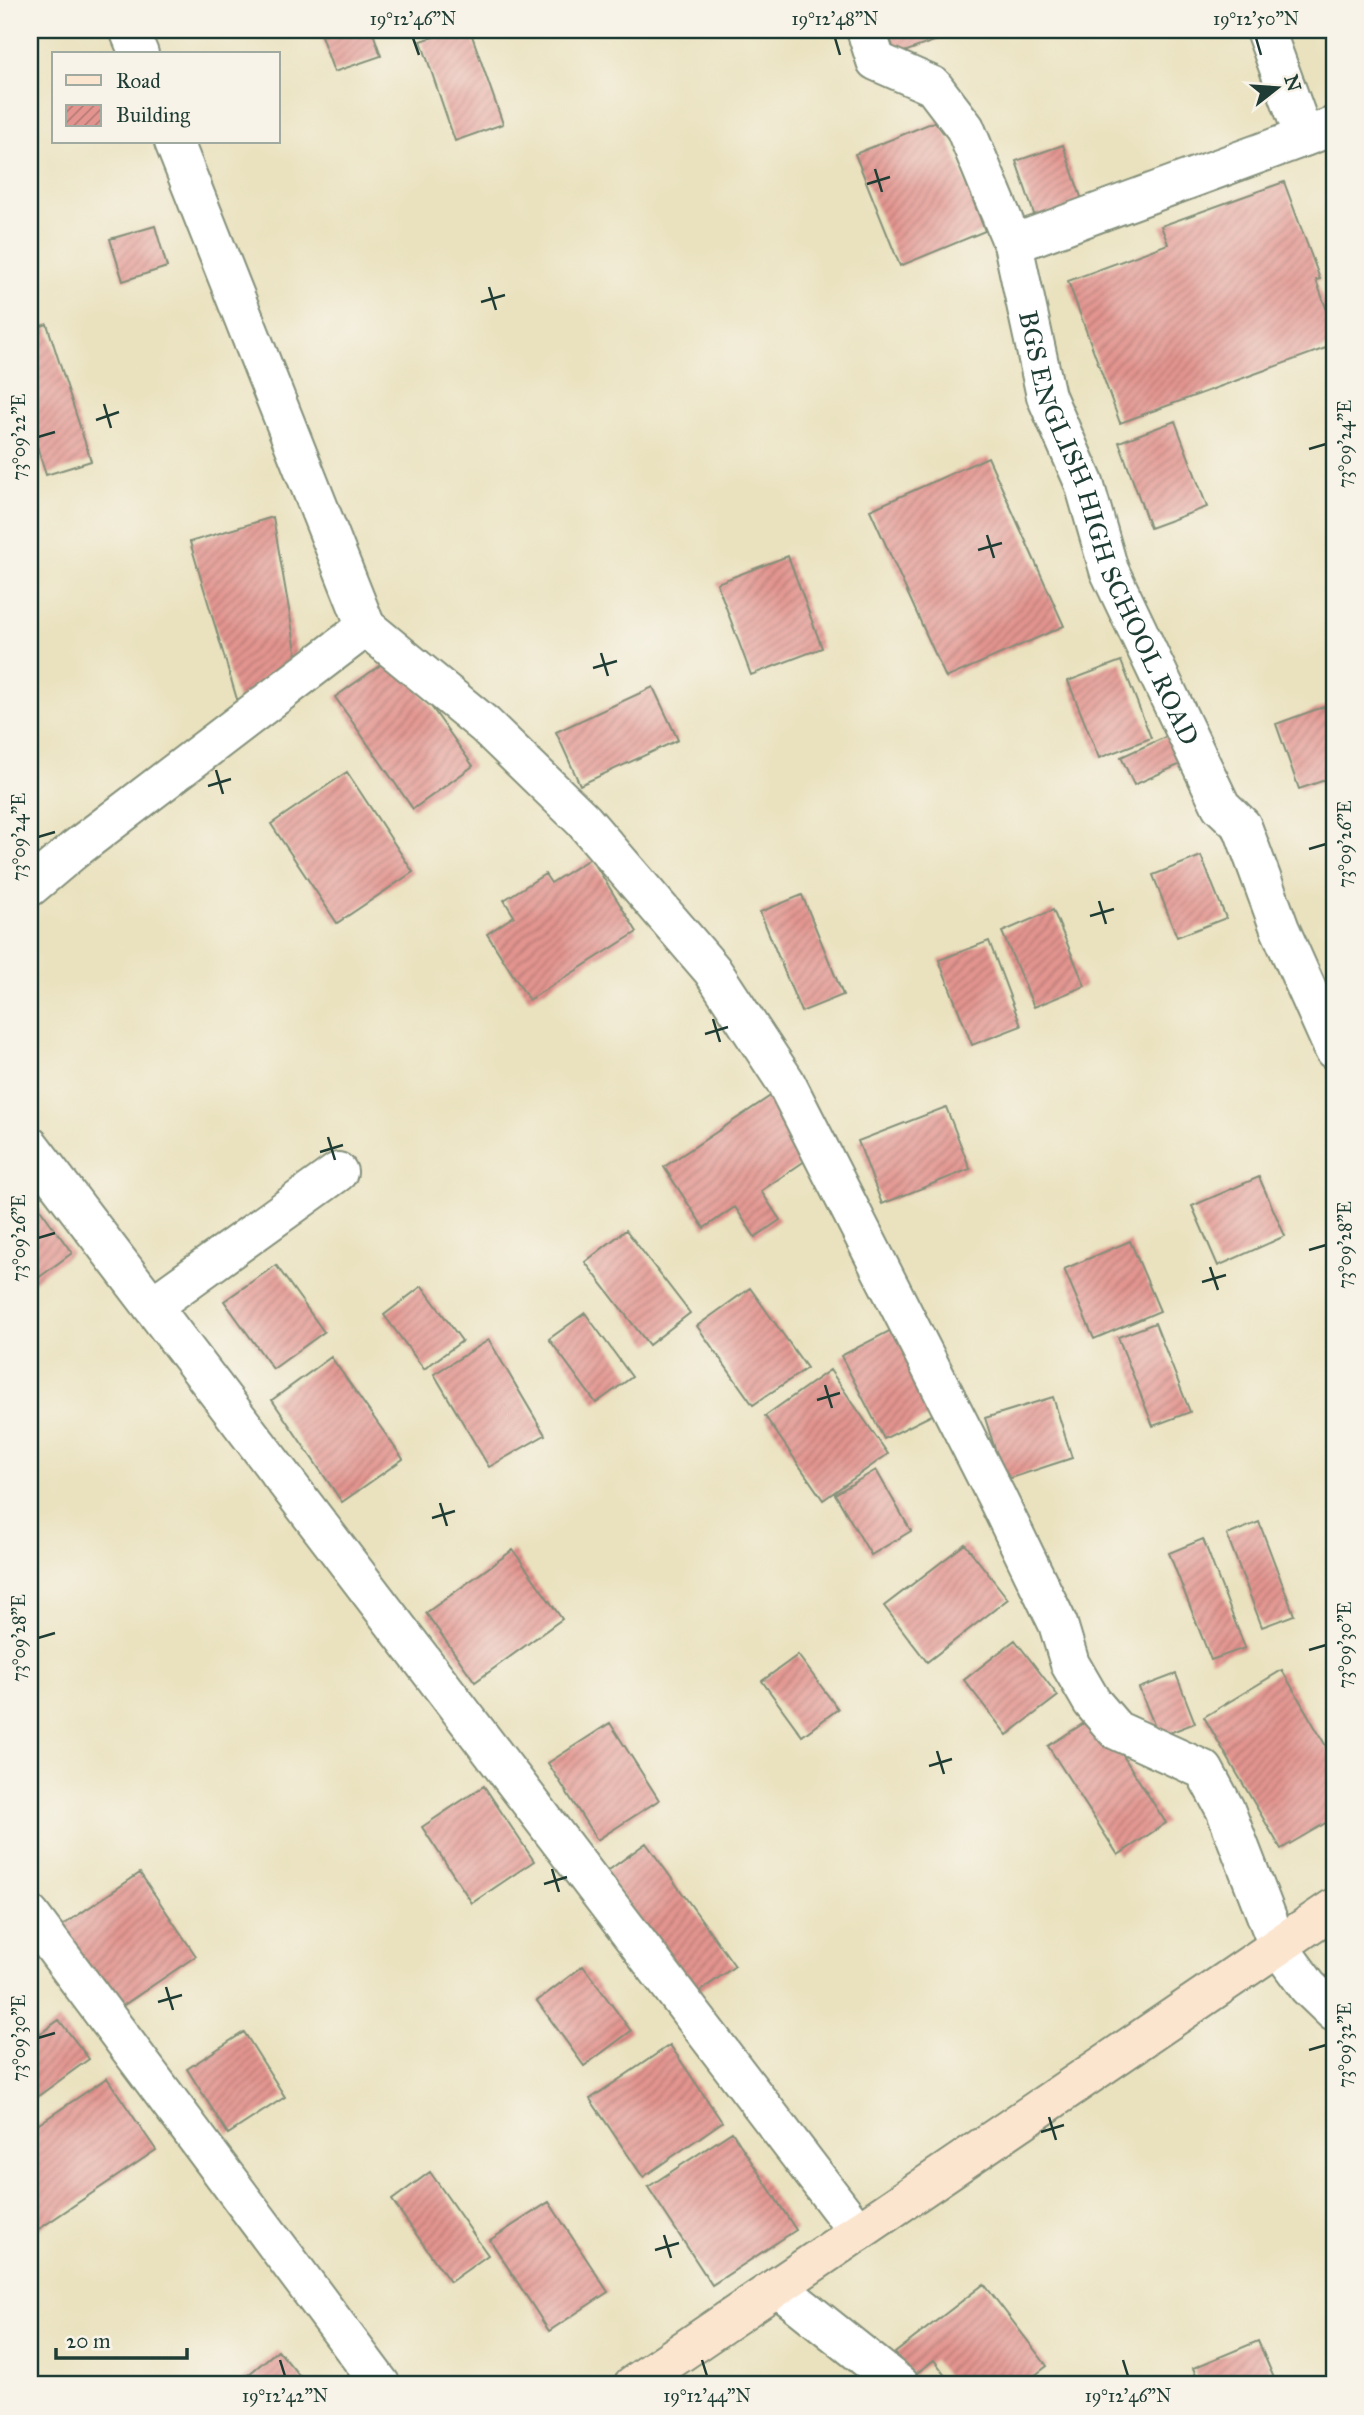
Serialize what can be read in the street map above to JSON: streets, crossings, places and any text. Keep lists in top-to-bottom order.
{
  "streets": {
    "street": ["BGS ENGLISH HIGH SCHOOL ROAD"]
  },
  "legend": ["Road", "Building"],
  "scale_bar": "20 m",
  "north": "right",
  "coordinates": [
    "19°12'46\"N",
    "19°12'48\"N",
    "19°12'50\"N",
    "73°09'22\"E",
    "73°09'24\"E",
    "73°09'26\"E",
    "73°09'28\"E",
    "73°09'30\"E",
    "73°09'32\"E",
    "19°12'42\"N",
    "19°12'44\"N"
  ]
}
